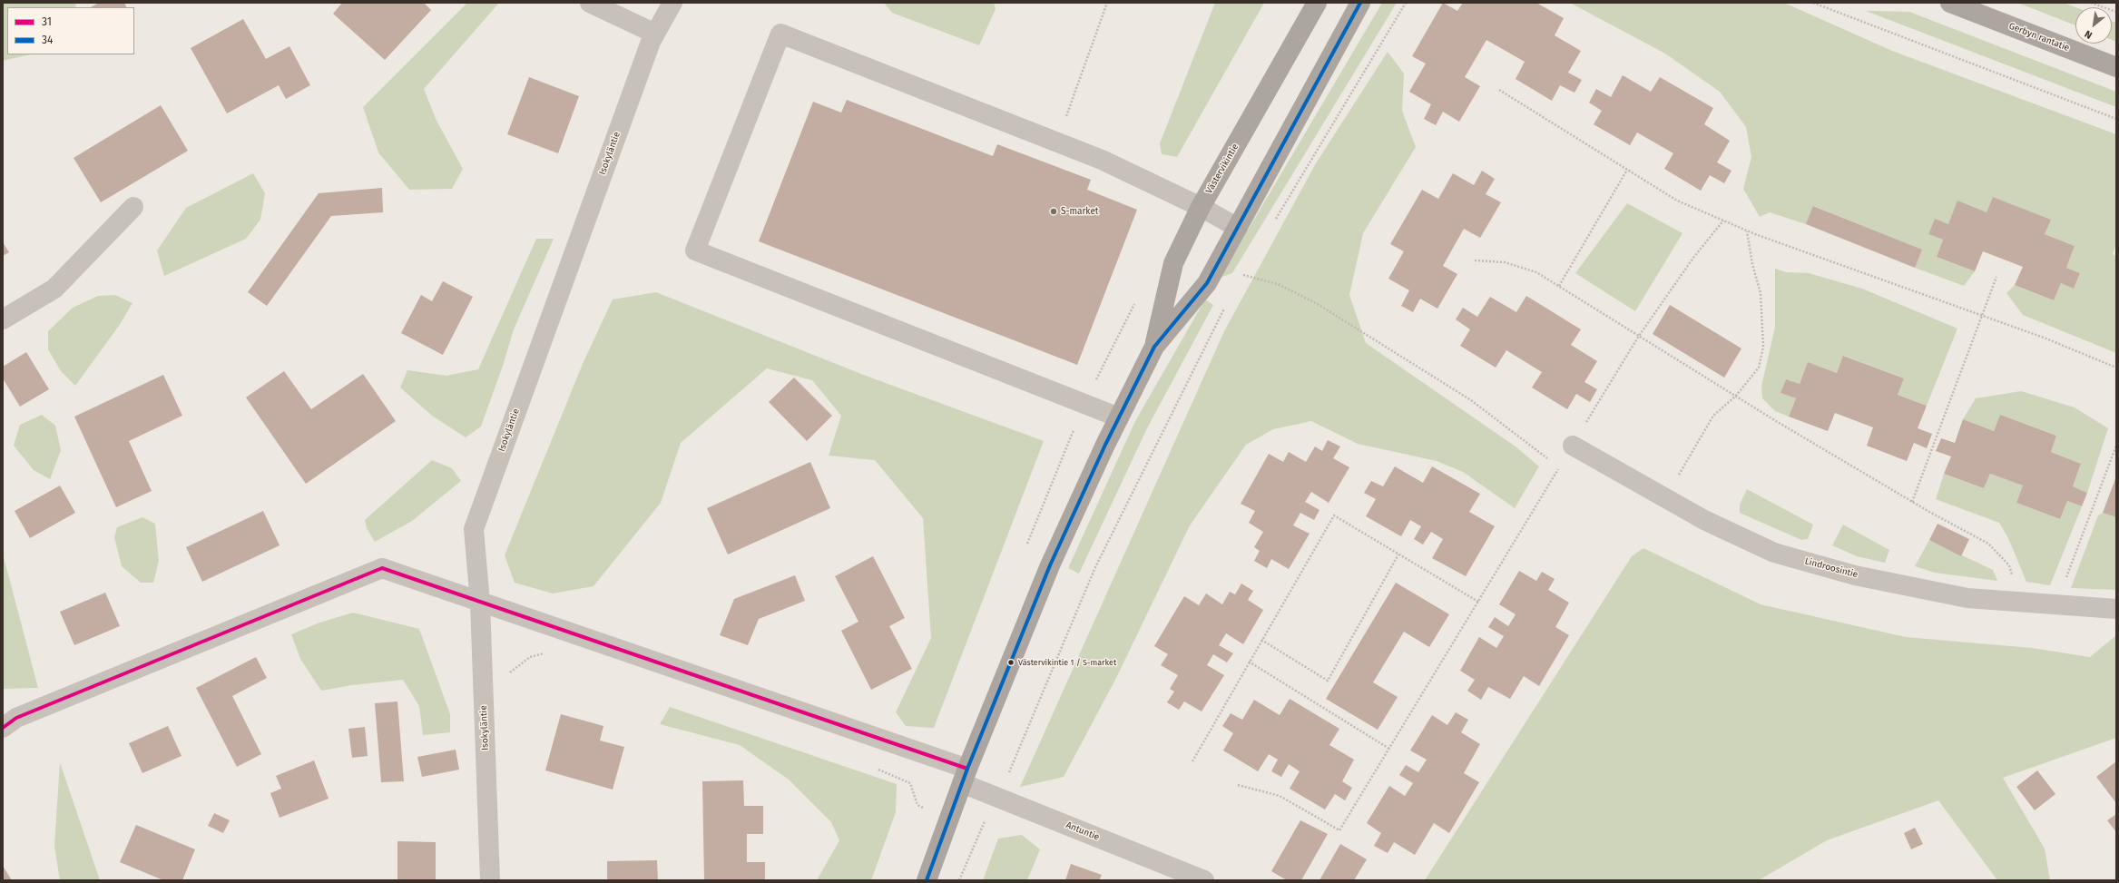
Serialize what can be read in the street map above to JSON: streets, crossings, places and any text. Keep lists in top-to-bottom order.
{
  "streets": {
    "main road": ["Gerbyn rantatie", "Västervikintie"],
    "street": ["Isokyläntie", "Lindroosintie", "Antuntie"]
  },
  "crossings": [
    ["Isokyläntie", "Antuntie"],
    ["Västervikintie", "Antuntie"]
  ],
  "places": ["S-market", "Västervikintie 1 / S-market"],
  "lines": ["transit line 34", "transit line 31"],
  "legend": ["31", "34"],
  "north": "bottom left"
}
